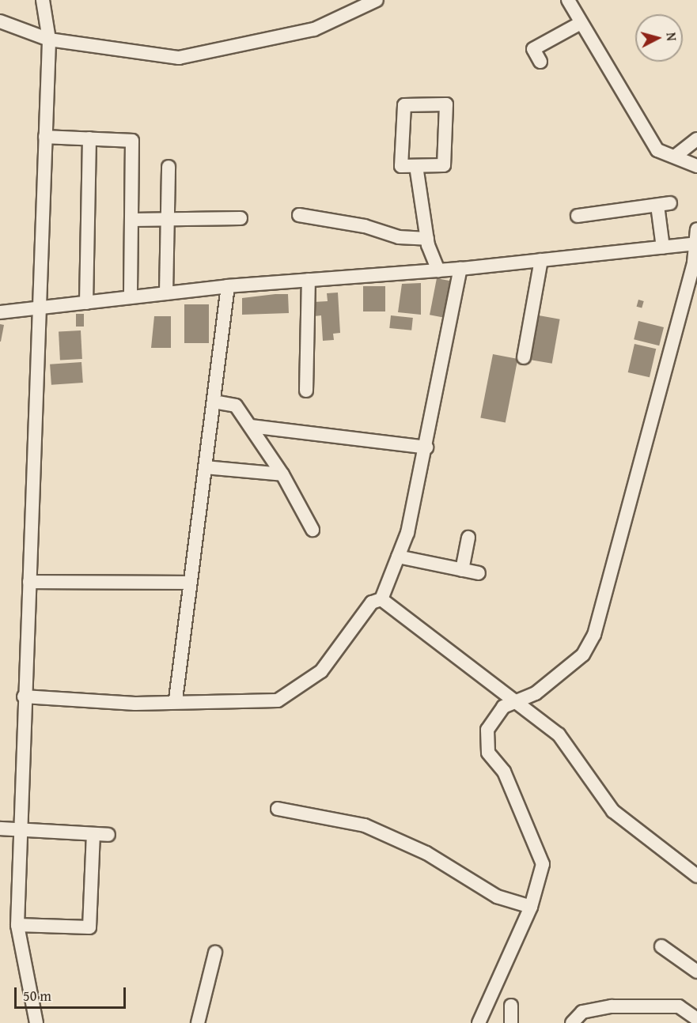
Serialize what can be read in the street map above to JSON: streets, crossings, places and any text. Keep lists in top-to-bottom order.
{
  "scale_bar": "50 m",
  "north": "right"
}
